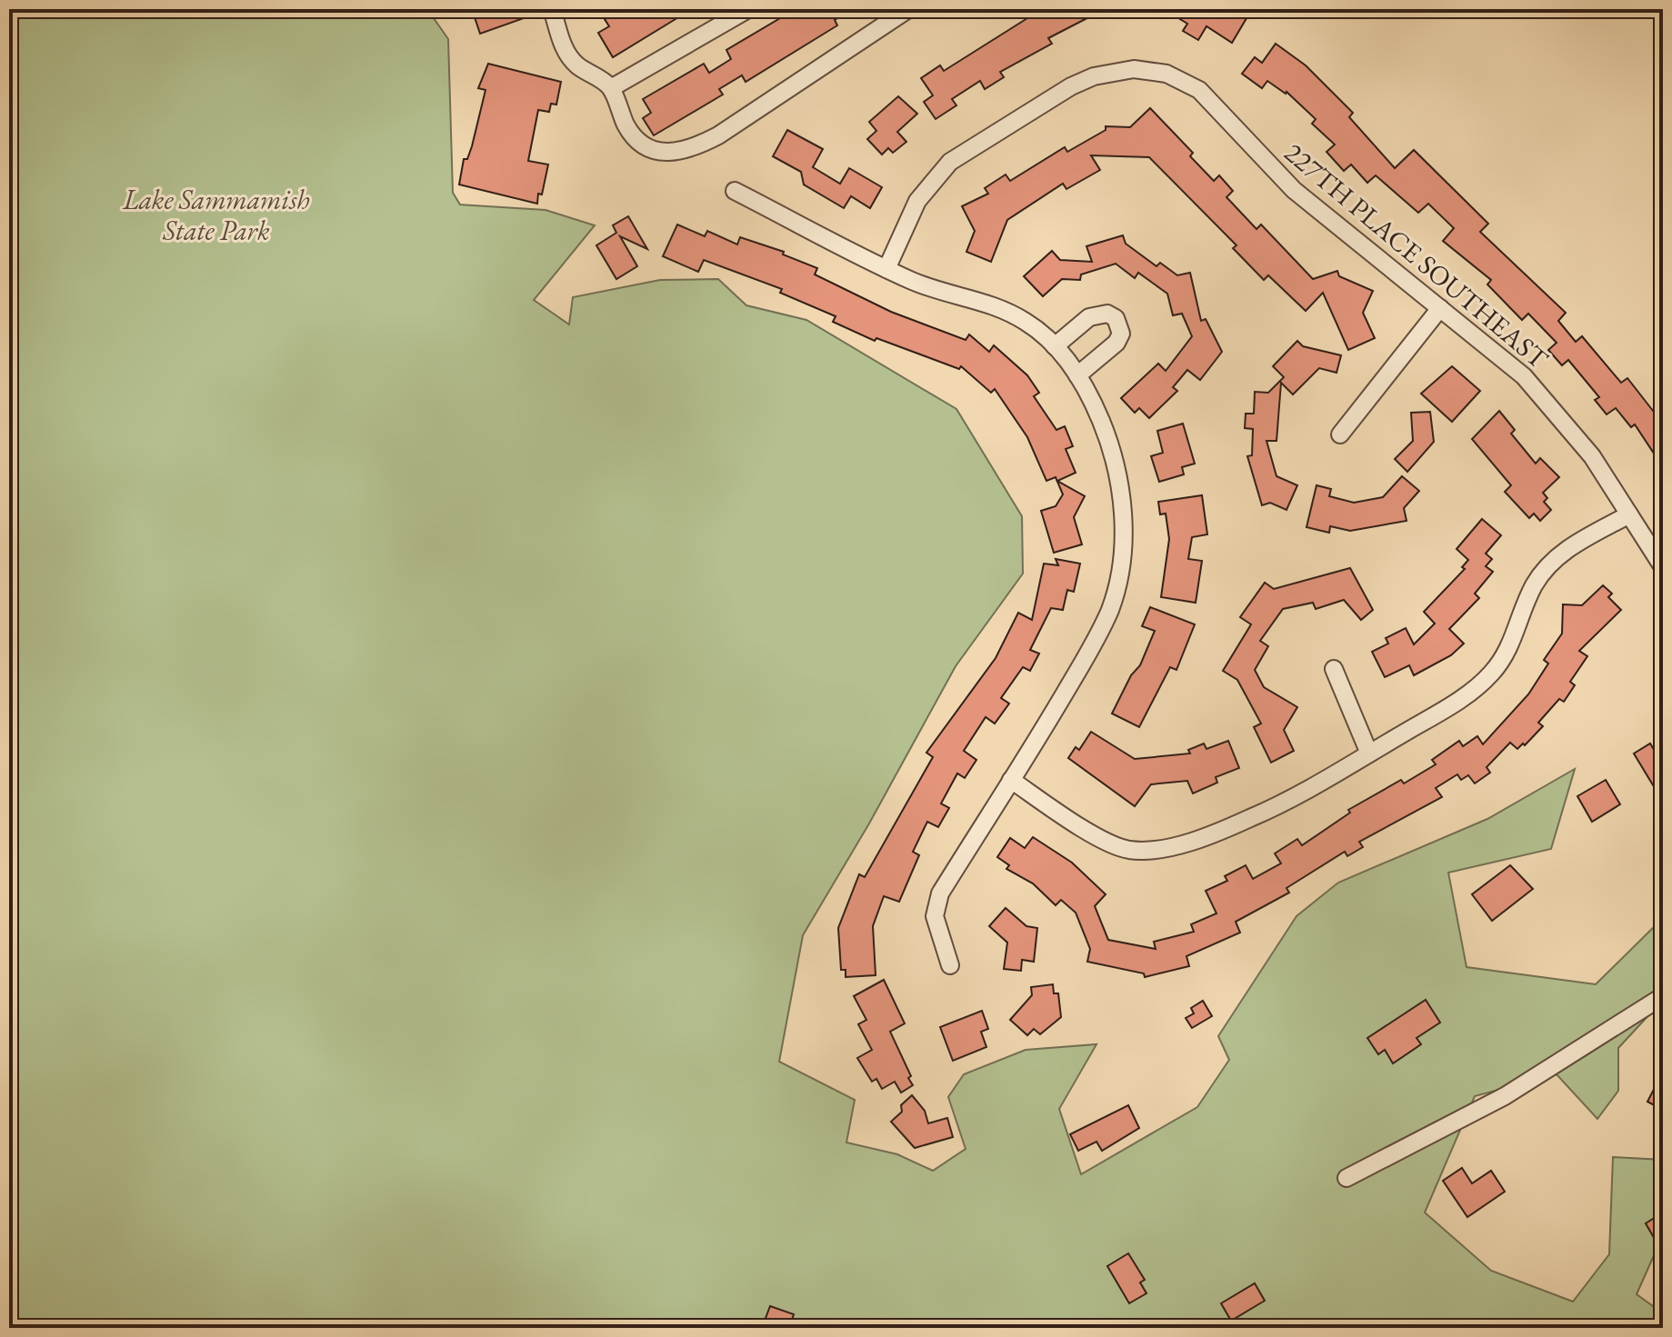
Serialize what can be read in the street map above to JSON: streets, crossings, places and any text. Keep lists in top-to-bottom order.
{
  "streets": {
    "street": ["227TH PLACE SOUTHEAST"]
  },
  "parks": ["Lake Sammamish State Park"]
}
